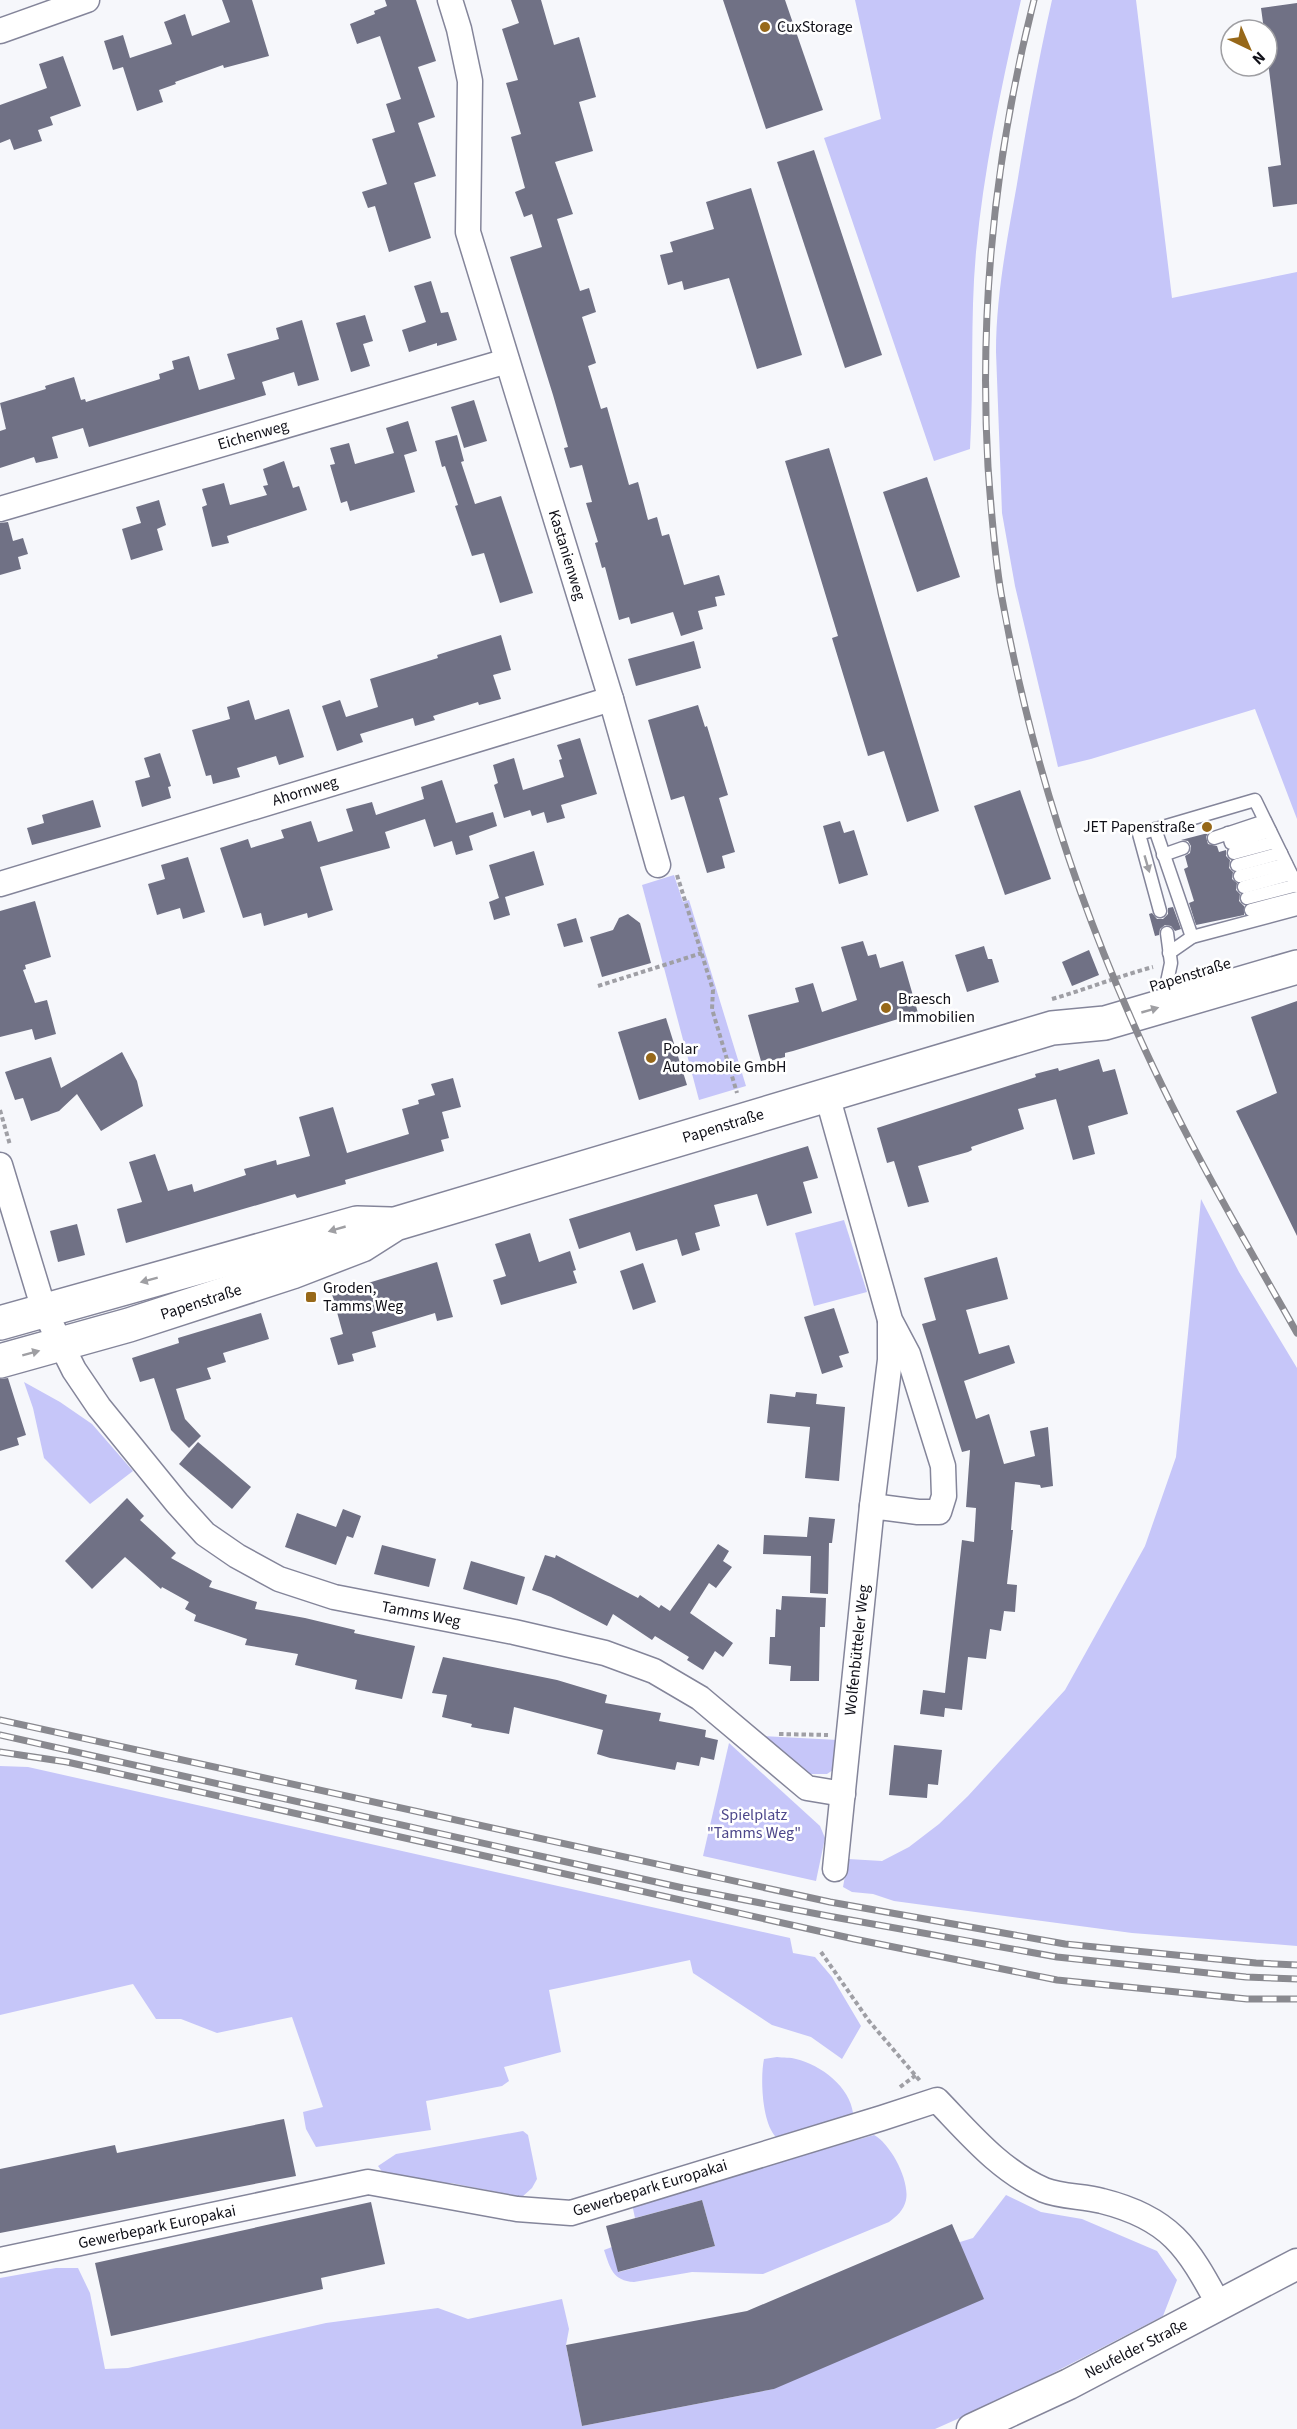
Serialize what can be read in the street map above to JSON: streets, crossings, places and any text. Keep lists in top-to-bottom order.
{
  "streets": {
    "main road": ["Papenstraße"],
    "street": [
      "Eichenweg",
      "Kastanienweg",
      "Ahornweg",
      "Tamms Weg",
      "Wolfenbütteler Weg",
      "Gewerbepark Europakai",
      "Neufelder Straße"
    ]
  },
  "crossings": [
    ["Eichenweg", "Kastanienweg"],
    ["Kastanienweg", "Ahornweg"],
    ["Papenstraße", "Tamms Weg"],
    ["Papenstraße", "Wolfenbütteler Weg"],
    ["Tamms Weg", "Wolfenbütteler Weg"]
  ],
  "parks": ["Spielplatz \"Tamms Weg\""],
  "places": {
    "other": [
      "CuxStorage",
      "JET Papenstraße",
      "Braesch Immobilien",
      "Polar Automobile GmbH"
    ],
    "transit": ["Groden, Tamms Weg"]
  },
  "north": "bottom right"
}
